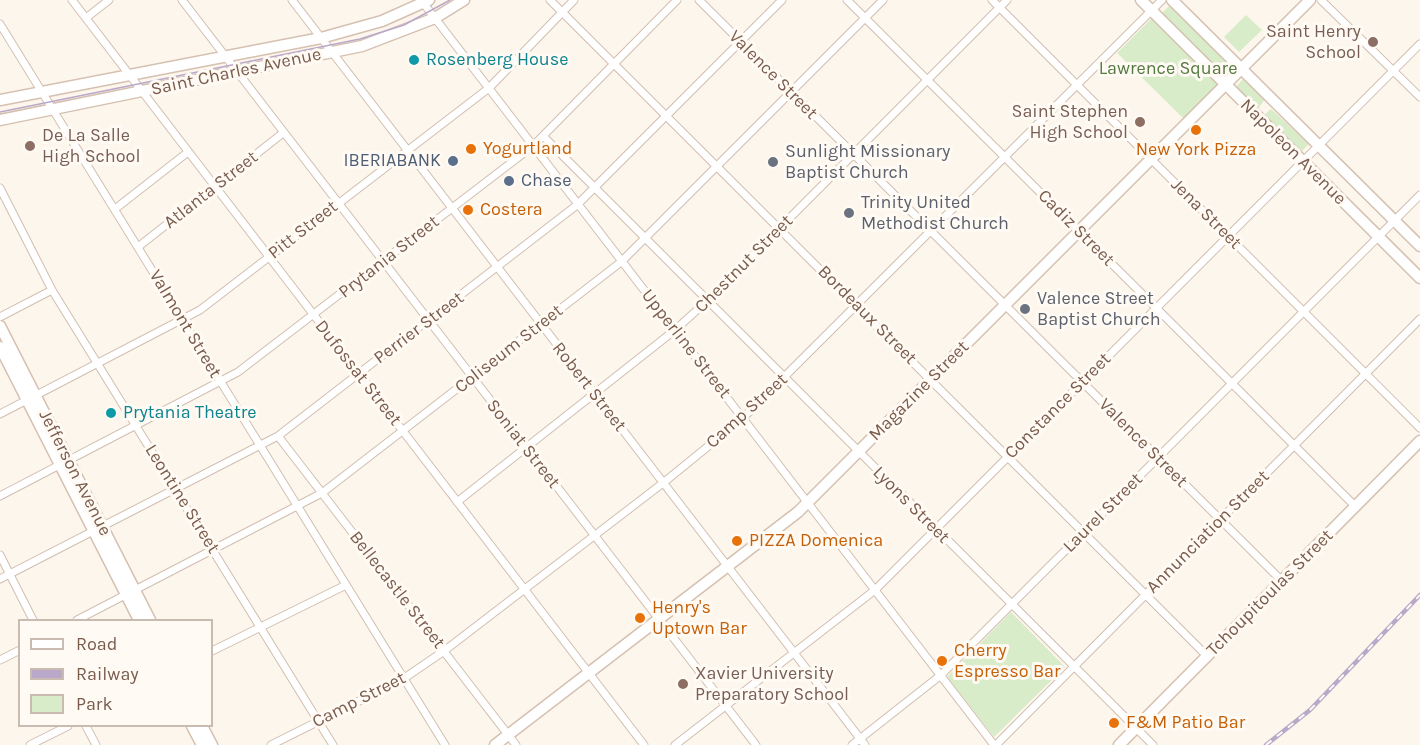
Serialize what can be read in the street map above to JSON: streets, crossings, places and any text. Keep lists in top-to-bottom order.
{
  "streets": {
    "street": [
      "Saint Charles Avenue",
      "Valence Street",
      "Napoleon Avenue",
      "Atlanta Street",
      "Jena Street",
      "Cadiz Street",
      "Pitt Street",
      "Prytania Street",
      "Chestnut Street",
      "Bordeaux Street",
      "Valmont Street",
      "Perrier Street",
      "Upperline Street",
      "Coliseum Street",
      "Dufossat Street",
      "Robert Street",
      "Magazine Street",
      "Constance Street",
      "Camp Street",
      "Soniat Street",
      "Jefferson Avenue",
      "Leontine Street",
      "Lyons Street",
      "Laurel Street",
      "Annunciation Street",
      "Bellecastle Street",
      "Tchoupitoulas Street"
    ]
  },
  "crossings": [
    ["Saint Charles Avenue", "Valmont Street"],
    ["Saint Charles Avenue", "Upperline Street"],
    ["Saint Charles Avenue", "Dufossat Street"],
    ["Saint Charles Avenue", "Robert Street"],
    ["Saint Charles Avenue", "Soniat Street"],
    ["Valence Street", "Chestnut Street"],
    ["Valence Street", "Perrier Street"],
    ["Valence Street", "Coliseum Street"],
    ["Valence Street", "Magazine Street"],
    ["Valence Street", "Constance Street"],
    ["Valence Street", "Camp Street"],
    ["Valence Street", "Laurel Street"],
    ["Valence Street", "Annunciation Street"],
    ["Valence Street", "Tchoupitoulas Street"],
    ["Napoleon Avenue", "Magazine Street"],
    ["Napoleon Avenue", "Constance Street"],
    ["Napoleon Avenue", "Camp Street"],
    ["Napoleon Avenue", "Laurel Street"],
    ["Atlanta Street", "Valmont Street"],
    ["Atlanta Street", "Dufossat Street"],
    ["Atlanta Street", "Soniat Street"],
    ["Jena Street", "Chestnut Street"],
    ["Jena Street", "Magazine Street"],
    ["Jena Street", "Constance Street"],
    ["Jena Street", "Camp Street"],
    ["Jena Street", "Laurel Street"],
    ["Jena Street", "Annunciation Street"],
    ["Cadiz Street", "Chestnut Street"],
    ["Cadiz Street", "Coliseum Street"],
    ["Cadiz Street", "Magazine Street"],
    ["Cadiz Street", "Constance Street"],
    ["Cadiz Street", "Camp Street"],
    ["Cadiz Street", "Laurel Street"],
    ["Cadiz Street", "Annunciation Street"],
    ["Cadiz Street", "Tchoupitoulas Street"],
    ["Pitt Street", "Bordeaux Street"],
    ["Pitt Street", "Valmont Street"],
    ["Pitt Street", "Upperline Street"],
    ["Pitt Street", "Dufossat Street"],
    ["Pitt Street", "Robert Street"],
    ["Pitt Street", "Soniat Street"],
    ["Pitt Street", "Jefferson Avenue"],
    ["Pitt Street", "Leontine Street"],
    ["Prytania Street", "Bordeaux Street"],
    ["Prytania Street", "Valmont Street"],
    ["Prytania Street", "Upperline Street"],
    ["Prytania Street", "Dufossat Street"],
    ["Prytania Street", "Robert Street"],
    ["Prytania Street", "Soniat Street"],
    ["Prytania Street", "Jefferson Avenue"],
    ["Prytania Street", "Leontine Street"],
    ["Prytania Street", "Lyons Street"],
    ["Chestnut Street", "Bordeaux Street"],
    ["Chestnut Street", "Upperline Street"],
    ["Chestnut Street", "Dufossat Street"],
    ["Chestnut Street", "Robert Street"],
    ["Chestnut Street", "Soniat Street"],
    ["Chestnut Street", "Lyons Street"],
    ["Bordeaux Street", "Perrier Street"],
    ["Bordeaux Street", "Coliseum Street"],
    ["Bordeaux Street", "Magazine Street"],
    ["Bordeaux Street", "Constance Street"],
    ["Bordeaux Street", "Camp Street"],
    ["Bordeaux Street", "Laurel Street"],
    ["Bordeaux Street", "Annunciation Street"],
    ["Bordeaux Street", "Tchoupitoulas Street"],
    ["Valmont Street", "Perrier Street"],
    ["Valmont Street", "Coliseum Street"],
    ["Valmont Street", "Camp Street"],
    ["Perrier Street", "Upperline Street"],
    ["Perrier Street", "Dufossat Street"],
    ["Perrier Street", "Robert Street"],
    ["Perrier Street", "Soniat Street"],
    ["Perrier Street", "Jefferson Avenue"],
    ["Perrier Street", "Leontine Street"],
    ["Perrier Street", "Lyons Street"],
    ["Perrier Street", "Bellecastle Street"],
    ["Upperline Street", "Coliseum Street"],
    ["Upperline Street", "Magazine Street"],
    ["Upperline Street", "Constance Street"],
    ["Upperline Street", "Camp Street"],
    ["Upperline Street", "Laurel Street"],
    ["Upperline Street", "Annunciation Street"],
    ["Coliseum Street", "Dufossat Street"],
    ["Coliseum Street", "Robert Street"],
    ["Coliseum Street", "Soniat Street"],
    ["Coliseum Street", "Jefferson Avenue"],
    ["Coliseum Street", "Leontine Street"],
    ["Coliseum Street", "Lyons Street"],
    ["Coliseum Street", "Bellecastle Street"],
    ["Dufossat Street", "Magazine Street"],
    ["Dufossat Street", "Camp Street"],
    ["Robert Street", "Magazine Street"],
    ["Robert Street", "Constance Street"],
    ["Robert Street", "Camp Street"],
    ["Robert Street", "Laurel Street"],
    ["Magazine Street", "Soniat Street"],
    ["Magazine Street", "Lyons Street"],
    ["Magazine Street", "Bellecastle Street"],
    ["Constance Street", "Soniat Street"],
    ["Constance Street", "Lyons Street"],
    ["Camp Street", "Soniat Street"],
    ["Camp Street", "Leontine Street"],
    ["Camp Street", "Lyons Street"],
    ["Camp Street", "Bellecastle Street"],
    ["Lyons Street", "Laurel Street"],
    ["Lyons Street", "Annunciation Street"],
    ["Lyons Street", "Tchoupitoulas Street"]
  ],
  "parks": ["Lawrence Square"],
  "places": [
    "Saint Henry School",
    "Rosenberg House",
    "Saint Stephen High School",
    "New York Pizza",
    "De La Salle High School",
    "Yogurtland",
    "IBERIABANK",
    "Sunlight Missionary Baptist Church",
    "Chase",
    "Costera",
    "Trinity United Methodist Church",
    "Valence Street Baptist Church",
    "Prytania Theatre",
    "PIZZA Domenica",
    "Henry's Uptown Bar",
    "Cherry Espresso Bar",
    "Xavier University Preparatory School",
    "F&M Patio Bar"
  ],
  "legend": ["Road", "Railway", "Park"]
}
